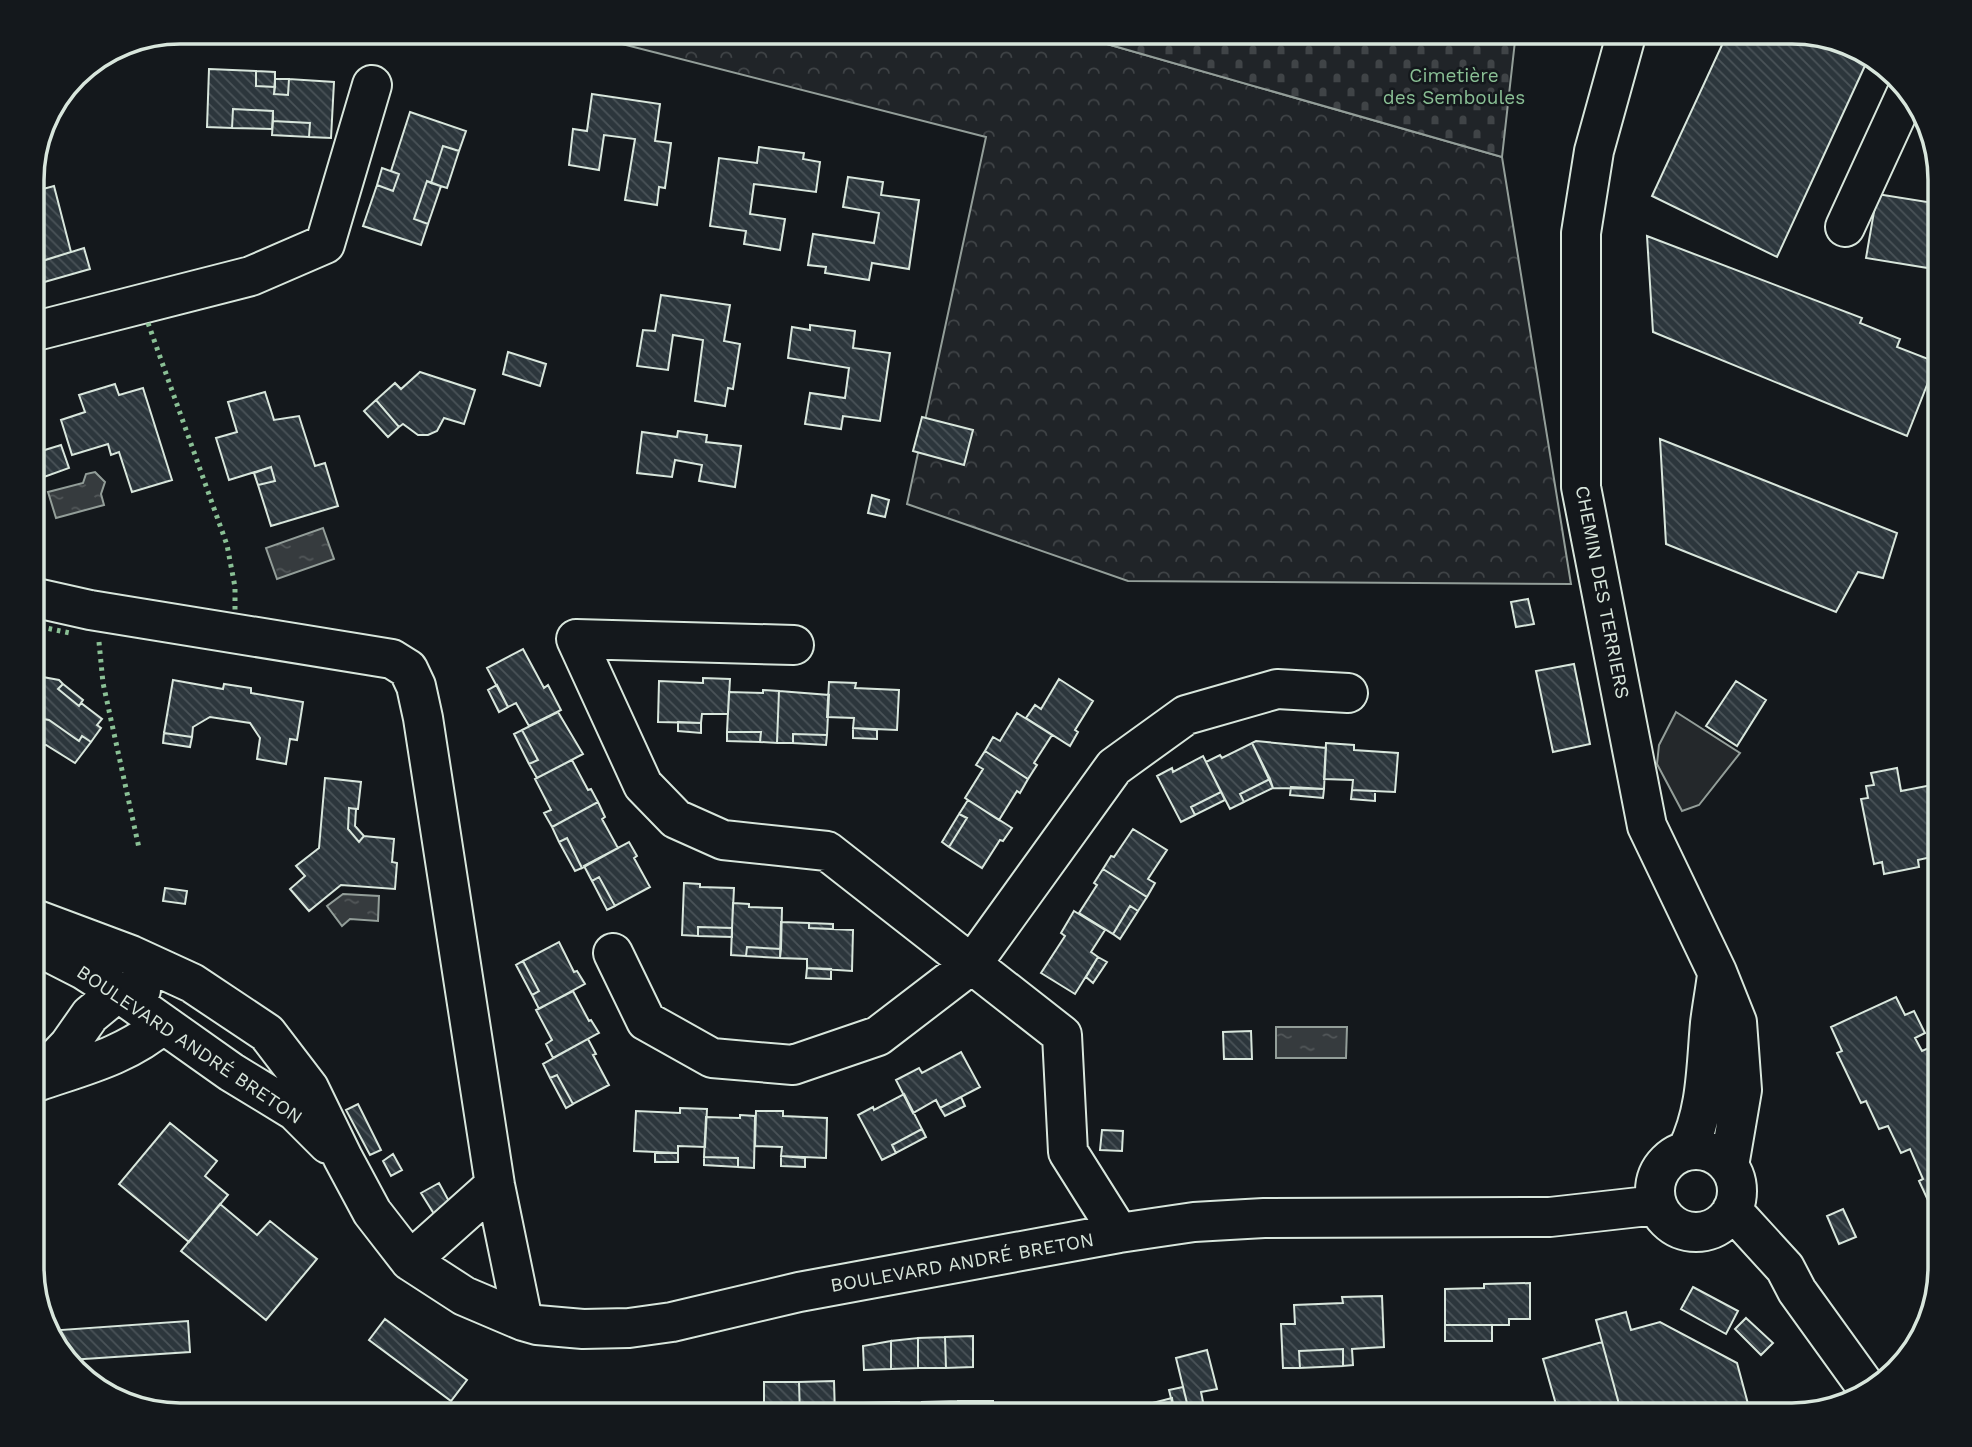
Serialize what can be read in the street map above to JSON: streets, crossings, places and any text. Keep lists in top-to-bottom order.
{
  "streets": {
    "street": ["CHEMIN DES TERRIERS", "BOULEVARD ANDRÉ BRETON"]
  },
  "crossings": [
    ["CHEMIN DES TERRIERS", "BOULEVARD ANDRÉ BRETON"]
  ],
  "parks": ["Cimetière des Semboules"]
}
